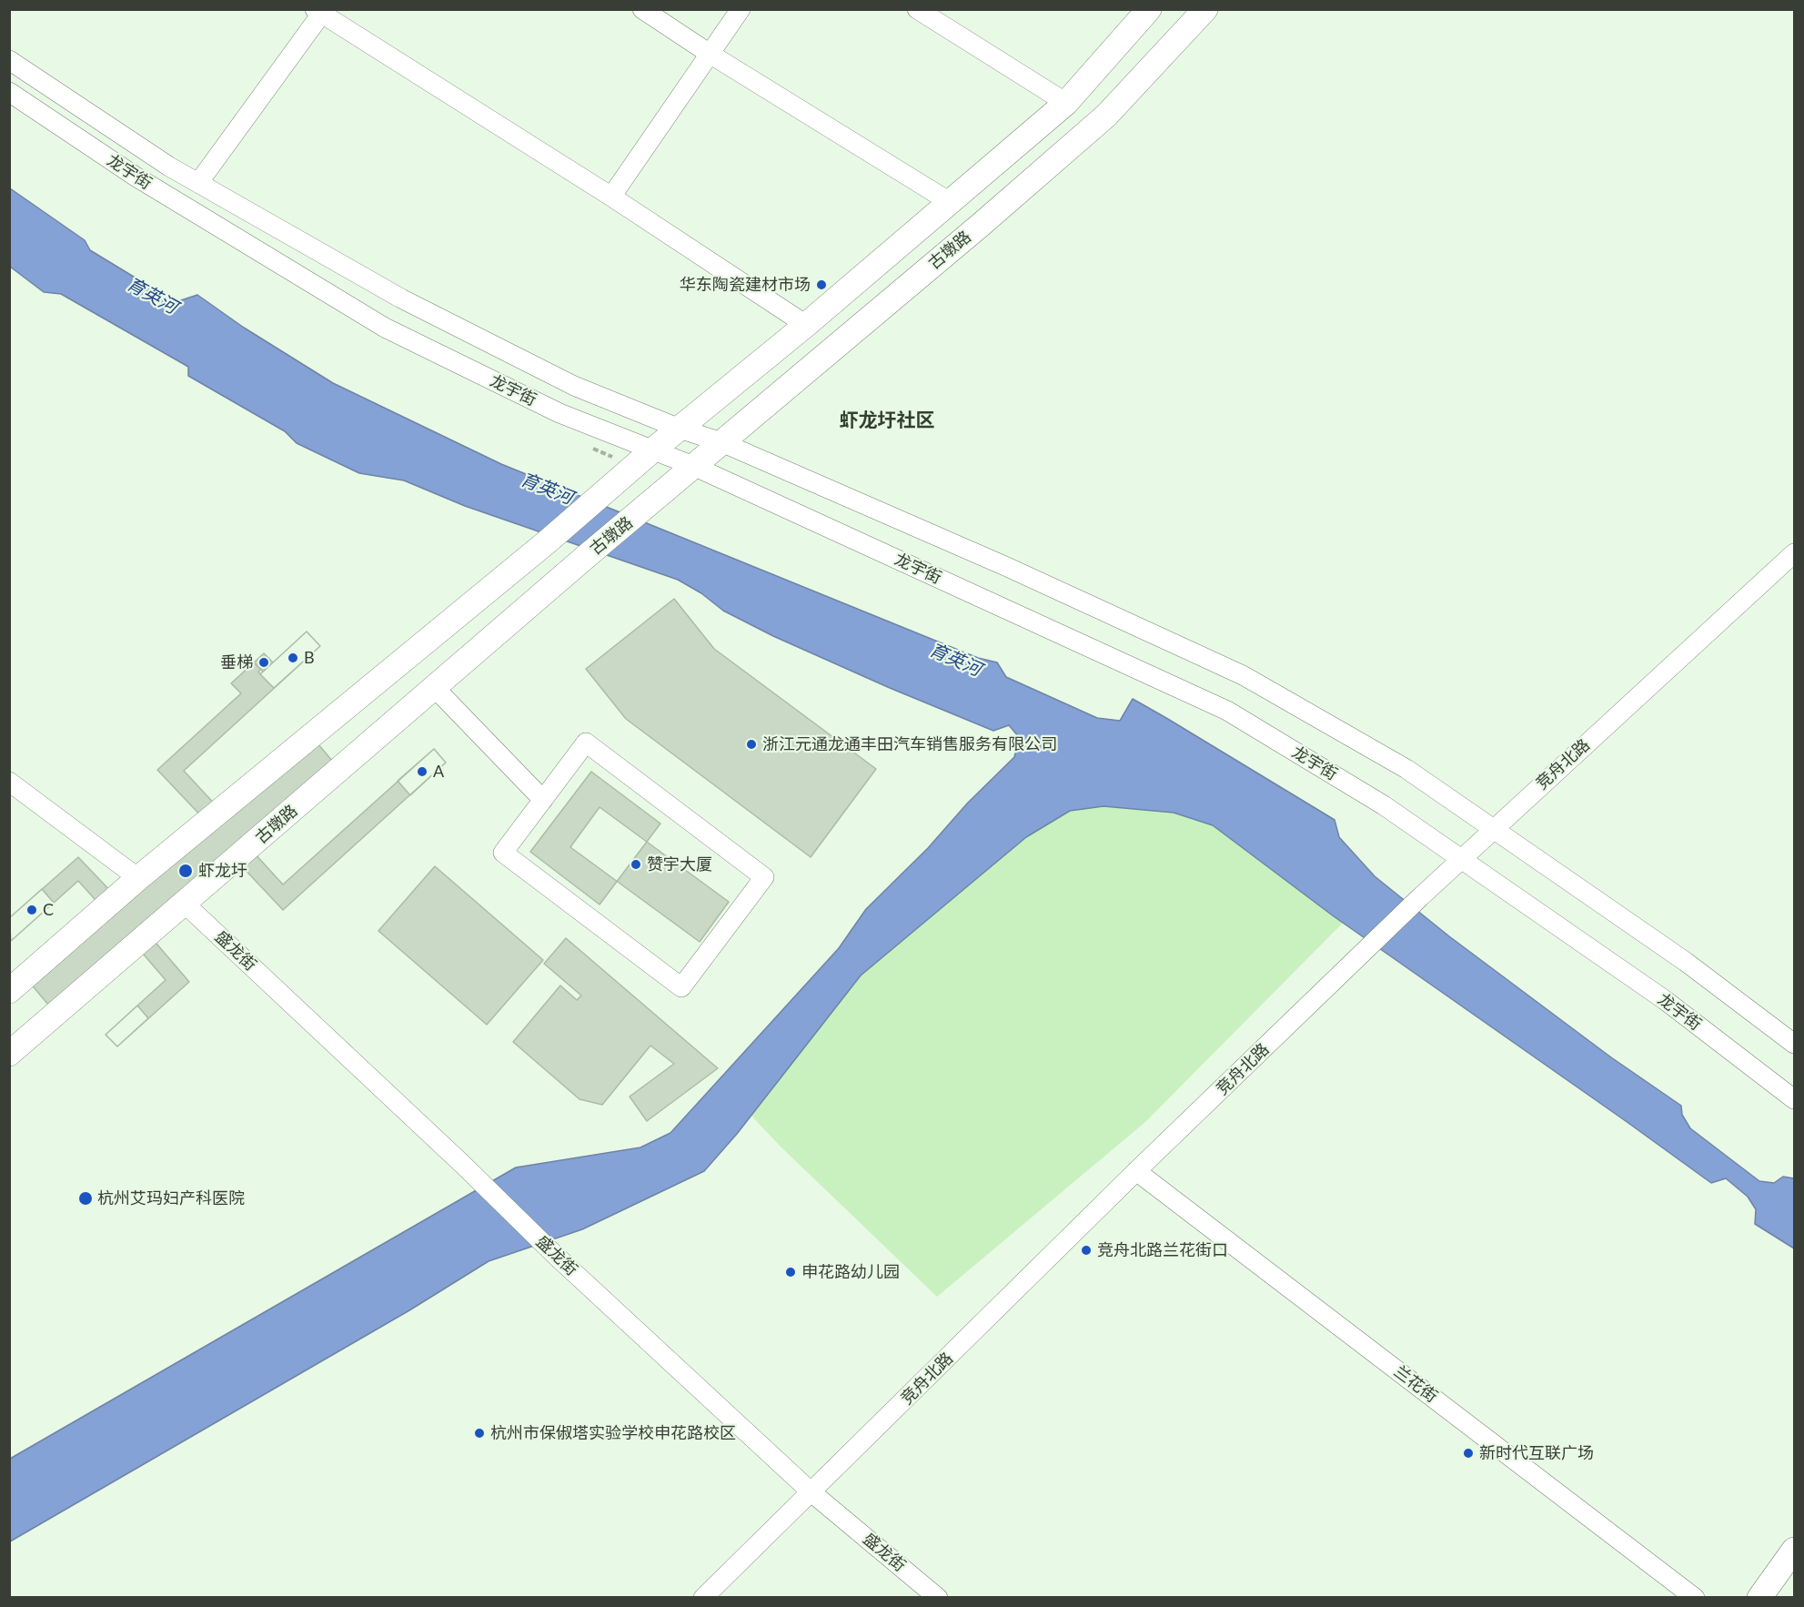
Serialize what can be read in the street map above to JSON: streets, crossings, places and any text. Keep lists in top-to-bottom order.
{
  "streets": {
    "main road": ["古墩路"],
    "street": [
      "龙宇街",
      "竞舟北路",
      "盛龙街",
      "兰花街"
    ]
  },
  "crossings": [
    ["龙宇街", "古墩路"],
    ["龙宇街", "竞舟北路"],
    ["古墩路", "盛龙街"],
    ["竞舟北路", "盛龙街"],
    ["竞舟北路", "兰花街"]
  ],
  "districts": ["虾龙圩社区"],
  "water": ["育英河"],
  "places": [
    "华东陶瓷建材市场",
    "B",
    "垂梯",
    "浙江元通龙通丰田汽车销售服务有限公司",
    "A",
    "赞宇大厦",
    "虾龙圩",
    "C",
    "杭州艾玛妇产科医院",
    "竞舟北路兰花街口",
    "申花路幼儿园",
    "杭州市保俶塔实验学校申花路校区",
    "新时代互联广场"
  ]
}
